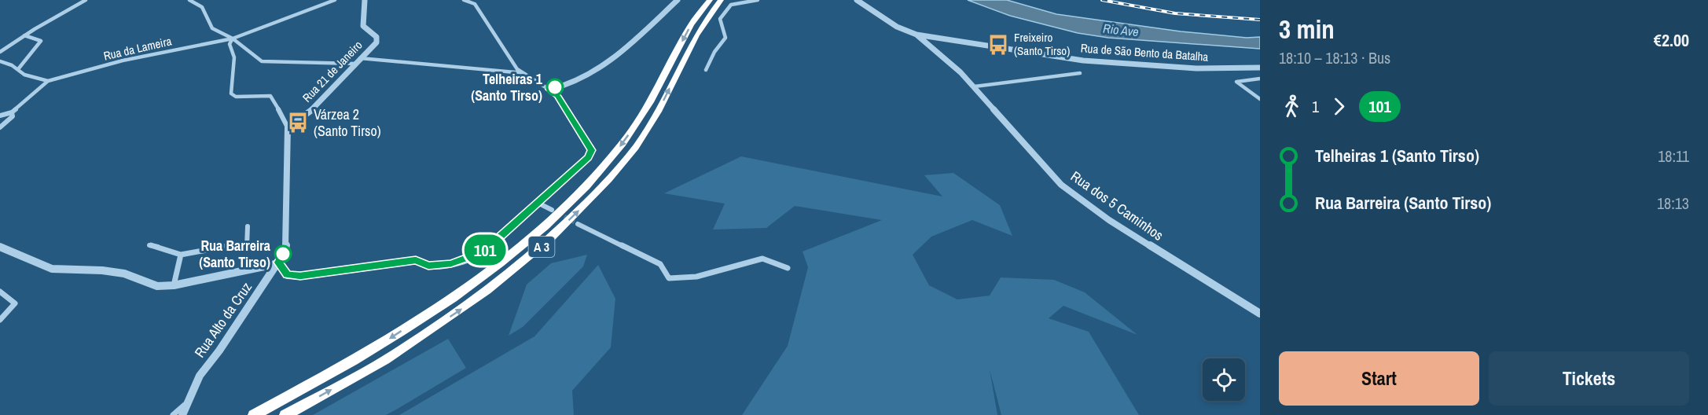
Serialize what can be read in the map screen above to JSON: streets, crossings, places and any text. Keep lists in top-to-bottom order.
{
  "streets": {
    "highway": ["A 3"],
    "street": [
      "Rua da Lameira",
      "Rua de São Bento da Batalha",
      "Rua 21 de Janeiro",
      "Rua dos 5 Caminhos",
      "Rua Alto da Cruz"
    ]
  },
  "crossings": [
    ["Rua de São Bento da Batalha", "Rua dos 5 Caminhos"],
    ["Rua 21 de Janeiro", "Rua Alto da Cruz"]
  ],
  "water": ["Rio Ave"],
  "places": {
    "bus stop": ["Freixeiro (Santo Tirso)", "Várzea 2 (Santo Tirso)"],
    "other": ["Telheiras 1 (Santo Tirso)", "Rua Barreira (Santo Tirso)"]
  },
  "lines": ["bus line 101"],
  "page": {
    "on_map": "101",
    "heading": ["3 min", "18:10 – 18:13 · Bus", "€2.00"],
    "legs": ["1", "101"],
    "list": [
      {
        "name": "Telheiras 1 (Santo Tirso)",
        "value": "18:11"
      },
      {
        "name": "Rua Barreira (Santo Tirso)",
        "value": "18:13"
      }
    ],
    "buttons": ["Start", "Tickets"]
  }
}
